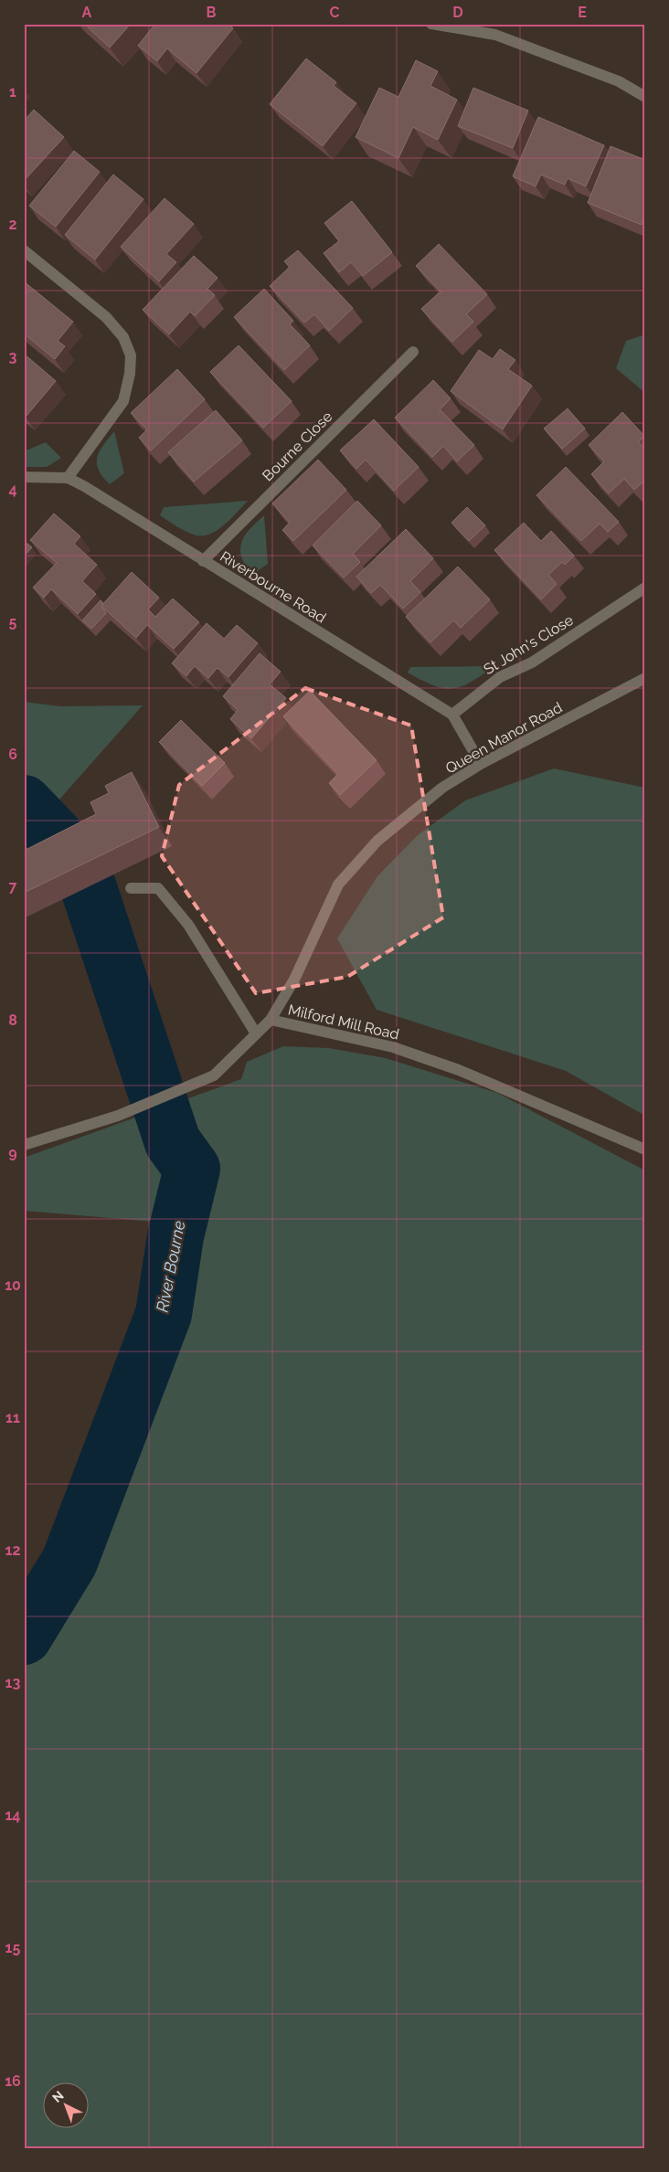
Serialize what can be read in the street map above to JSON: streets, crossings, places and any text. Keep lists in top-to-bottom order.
{
  "streets": {
    "street": [
      "Bourne Close",
      "Riverbourne Road",
      "St John's Close",
      "Queen Manor Road",
      "Milford Mill Road"
    ]
  },
  "crossings": [
    ["Bourne Close", "Riverbourne Road"],
    ["Riverbourne Road", "St John's Close"],
    ["Riverbourne Road", "Queen Manor Road"],
    ["Queen Manor Road", "Milford Mill Road"]
  ],
  "water": ["River Bourne"],
  "north": "top left",
  "grid": {
    "columns": [
      "A",
      "B",
      "C",
      "D",
      "E"
    ],
    "rows": [
      "1",
      "2",
      "3",
      "4",
      "5",
      "6",
      "7",
      "8",
      "9",
      "10",
      "11",
      "12",
      "13",
      "14",
      "15",
      "16"
    ]
  }
}
